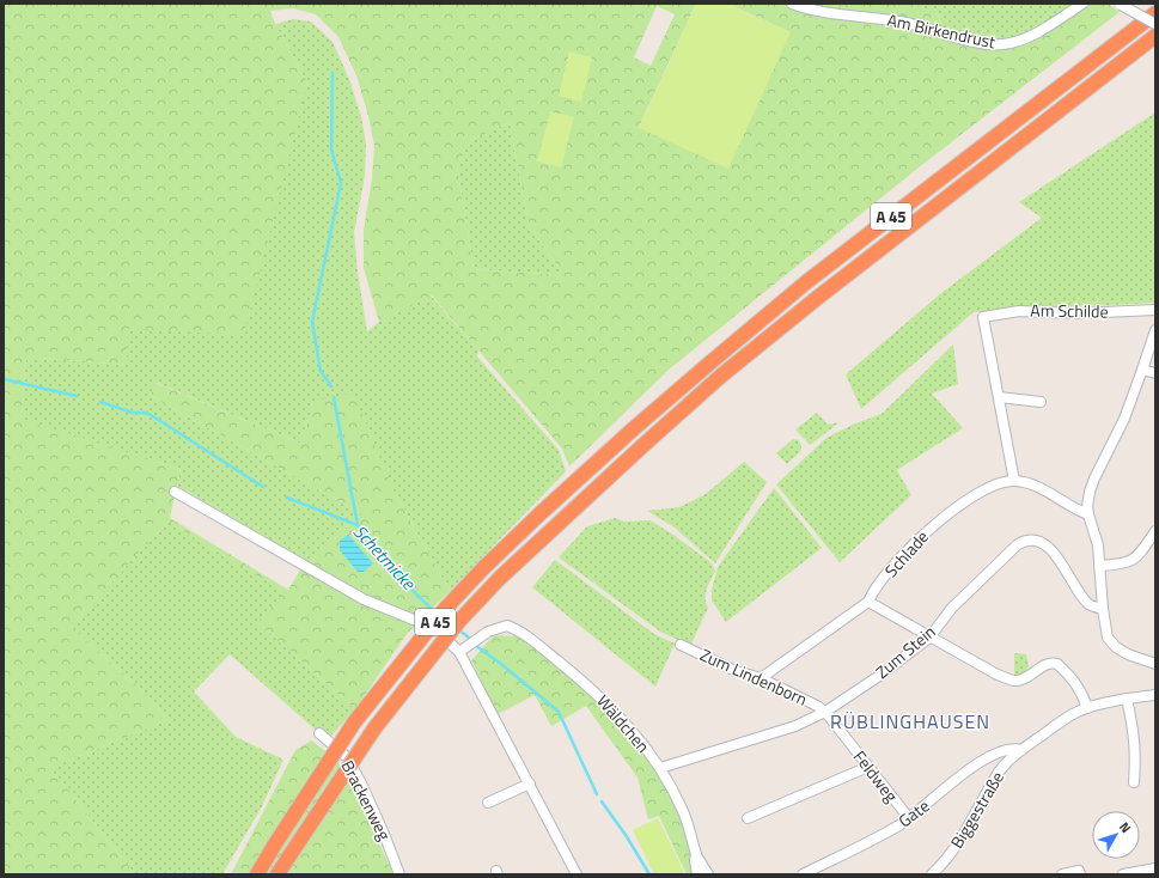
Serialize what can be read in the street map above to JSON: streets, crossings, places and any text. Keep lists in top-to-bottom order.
{
  "streets": {
    "highway": ["A 45"],
    "street": [
      "Am Birkendrust",
      "Am Schilde",
      "Schlade",
      "Zum Stein",
      "Zum Lindenborn",
      "Wäldchen",
      "Feldweg",
      "Brackenweg",
      "Biggestraße",
      "Gate"
    ]
  },
  "crossings": [
    ["Schlade", "Zum Lindenborn"],
    ["Zum Stein", "Zum Lindenborn"],
    ["Zum Stein", "Wäldchen"],
    ["Zum Stein", "Feldweg"],
    ["Zum Lindenborn", "Feldweg"],
    ["Feldweg", "Gate"],
    ["Biggestraße", "Gate"]
  ],
  "districts": ["RÜBLINGHAUSEN"],
  "water": ["Schetmicke"],
  "north": "top right"
}
